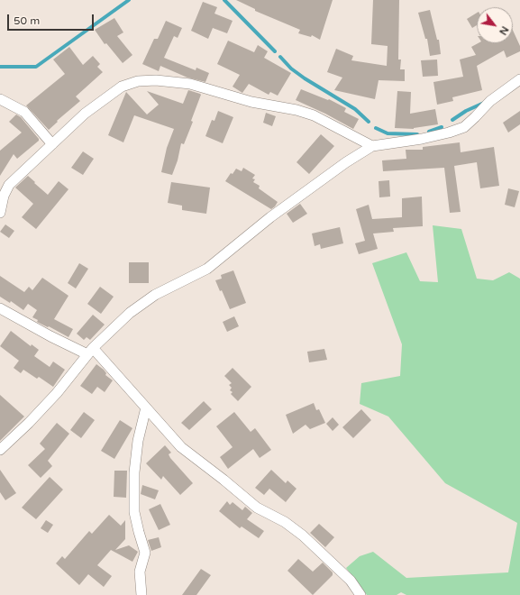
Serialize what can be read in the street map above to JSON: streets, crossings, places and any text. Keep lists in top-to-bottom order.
{
  "scale_bar": "50 m",
  "north": "bottom right"
}
